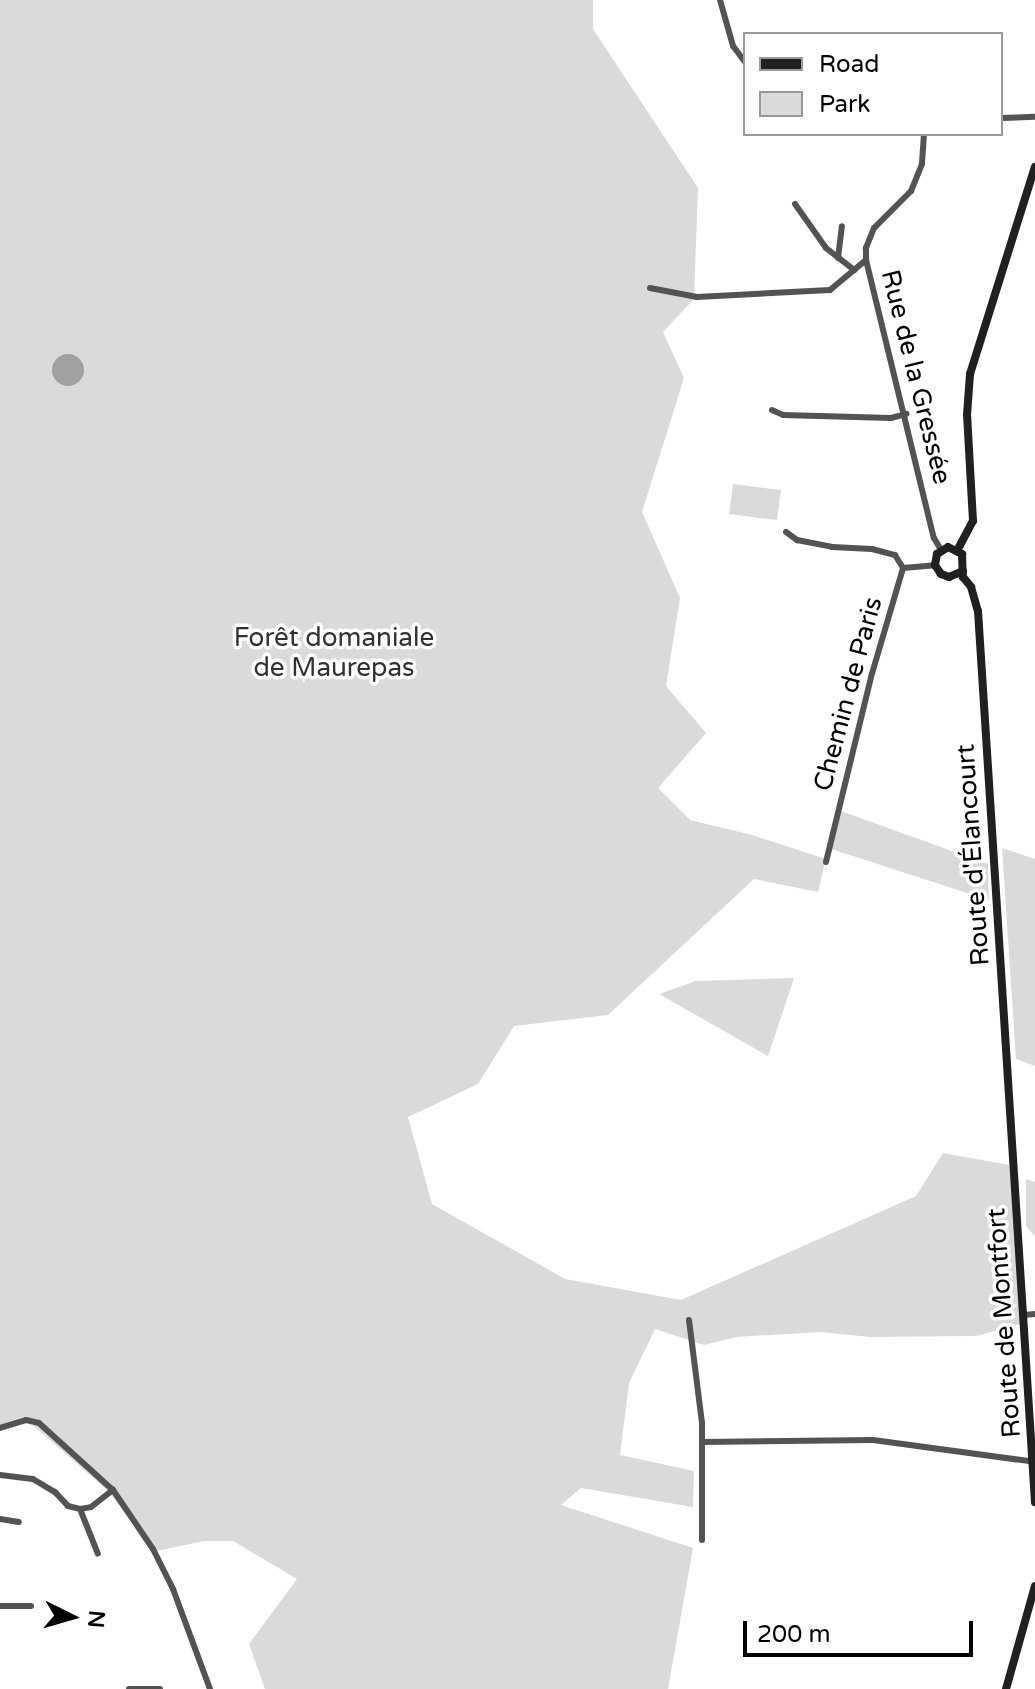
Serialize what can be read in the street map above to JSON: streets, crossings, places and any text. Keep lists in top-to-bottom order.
{
  "streets": {
    "street": [
      "Rue de la Gressée",
      "Chemin de Paris",
      "Route d'Élancourt",
      "Route de Montfort"
    ]
  },
  "crossings": [
    ["Rue de la Gressée", "Chemin de Paris"],
    ["Rue de la Gressée", "Route d'Élancourt"],
    ["Chemin de Paris", "Route d'Élancourt"],
    ["Route d'Élancourt", "Route de Montfort"]
  ],
  "parks": ["Forêt domaniale de Maurepas"],
  "legend": ["Road", "Park"],
  "scale_bar": "200 m",
  "north": "right"
}
